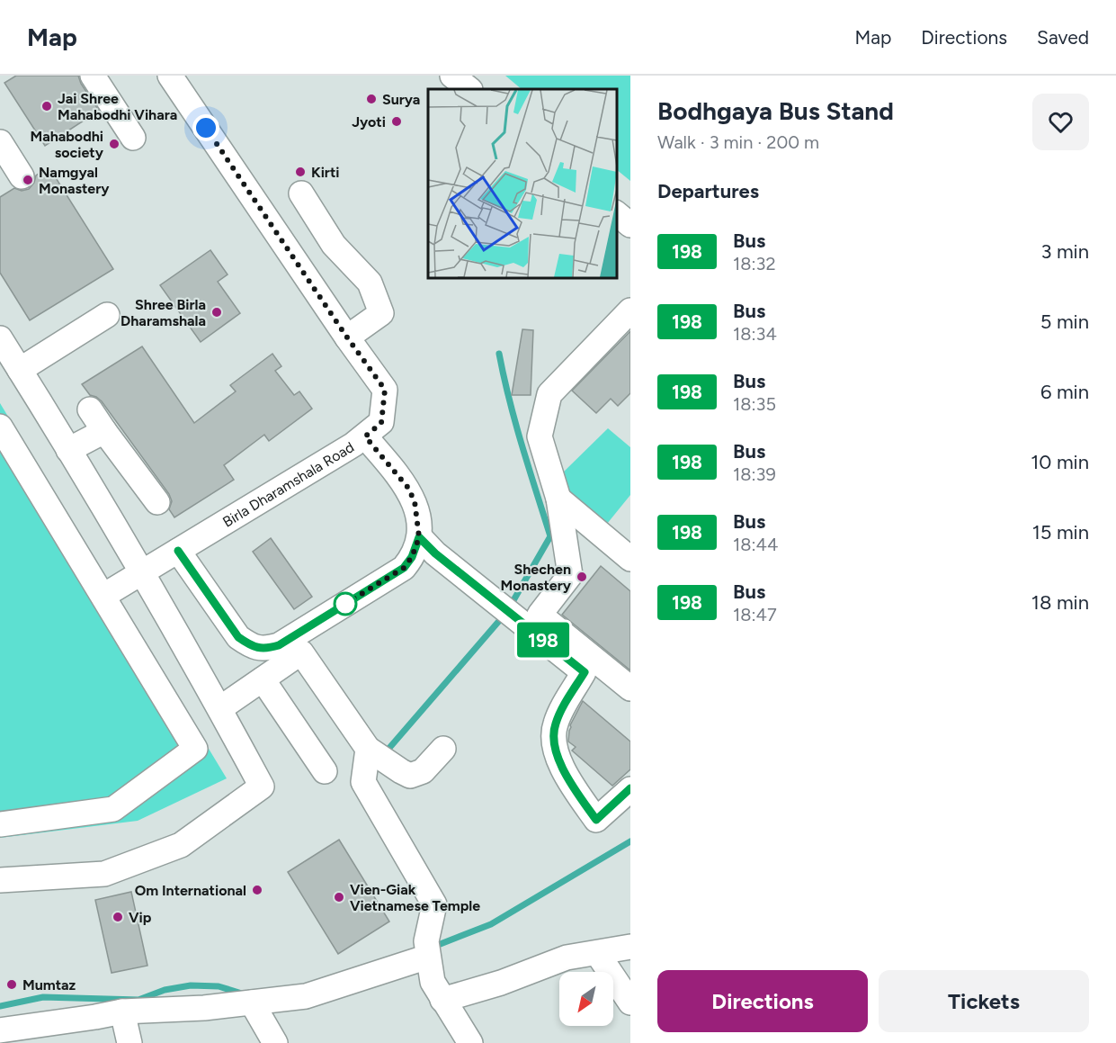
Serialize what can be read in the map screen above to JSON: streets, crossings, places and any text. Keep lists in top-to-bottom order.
{
  "streets": {
    "street": ["Birla Dharamshala Road"]
  },
  "places": [
    "Surya",
    "Jai Shree Mahabodhi Vihara",
    "Jyoti",
    "Mahabodhi society",
    "Kirti",
    "Namgyal Monastery",
    "Shree Birla Dharamshala",
    "Shechen Monastery",
    "Om International",
    "Vien-Giak Vietnamese Temple",
    "Vip",
    "Mumtaz"
  ],
  "lines": ["bus line 198"],
  "north": "bottom left",
  "page": {
    "header": "Map",
    "nav": ["Map", "Directions", "Saved"],
    "on_map": "198",
    "heading": [
      ["Bodhgaya Bus Stand", "Walk · 3 min · 200 m"],
      "Departures"
    ],
    "list": [
      {
        "mark": "198",
        "name": "Bus",
        "note": "18:32",
        "value": "3 min"
      },
      {
        "mark": "198",
        "name": "Bus",
        "note": "18:34",
        "value": "5 min"
      },
      {
        "mark": "198",
        "name": "Bus",
        "note": "18:35",
        "value": "6 min"
      },
      {
        "mark": "198",
        "name": "Bus",
        "note": "18:39",
        "value": "10 min"
      },
      {
        "mark": "198",
        "name": "Bus",
        "note": "18:44",
        "value": "15 min"
      },
      {
        "mark": "198",
        "name": "Bus",
        "note": "18:47",
        "value": "18 min"
      }
    ],
    "buttons": ["Directions", "Tickets"]
  }
}
